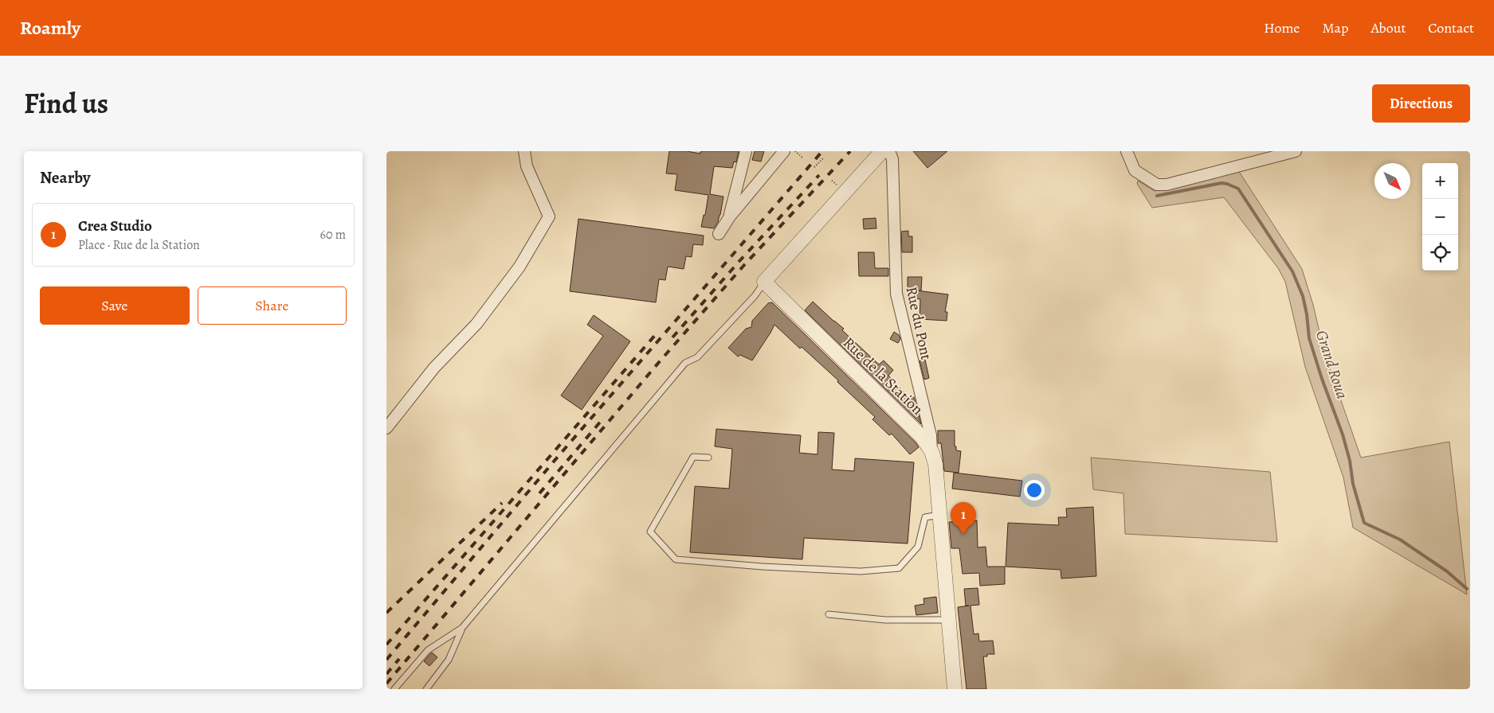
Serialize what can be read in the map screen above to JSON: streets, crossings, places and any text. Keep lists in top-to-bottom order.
{
  "streets": {
    "street": ["Rue du Pont", "Rue de la Station"]
  },
  "crossings": [
    ["Rue du Pont", "Rue de la Station"]
  ],
  "water": ["Grand Roua"],
  "north": "bottom right",
  "page": {
    "header": "Roamly",
    "nav": [
      "Home",
      "Map",
      "About",
      "Contact"
    ],
    "title": "Find us",
    "buttons": [
      "Directions",
      ["Save", "Share"]
    ],
    "heading": "Nearby",
    "map_buttons": ["+", "−"],
    "list": [
      {
        "mark": "1",
        "name": "Crea Studio",
        "note": "Place · Rue de la Station",
        "value": "60 m"
      }
    ],
    "pins": "1"
  }
}
